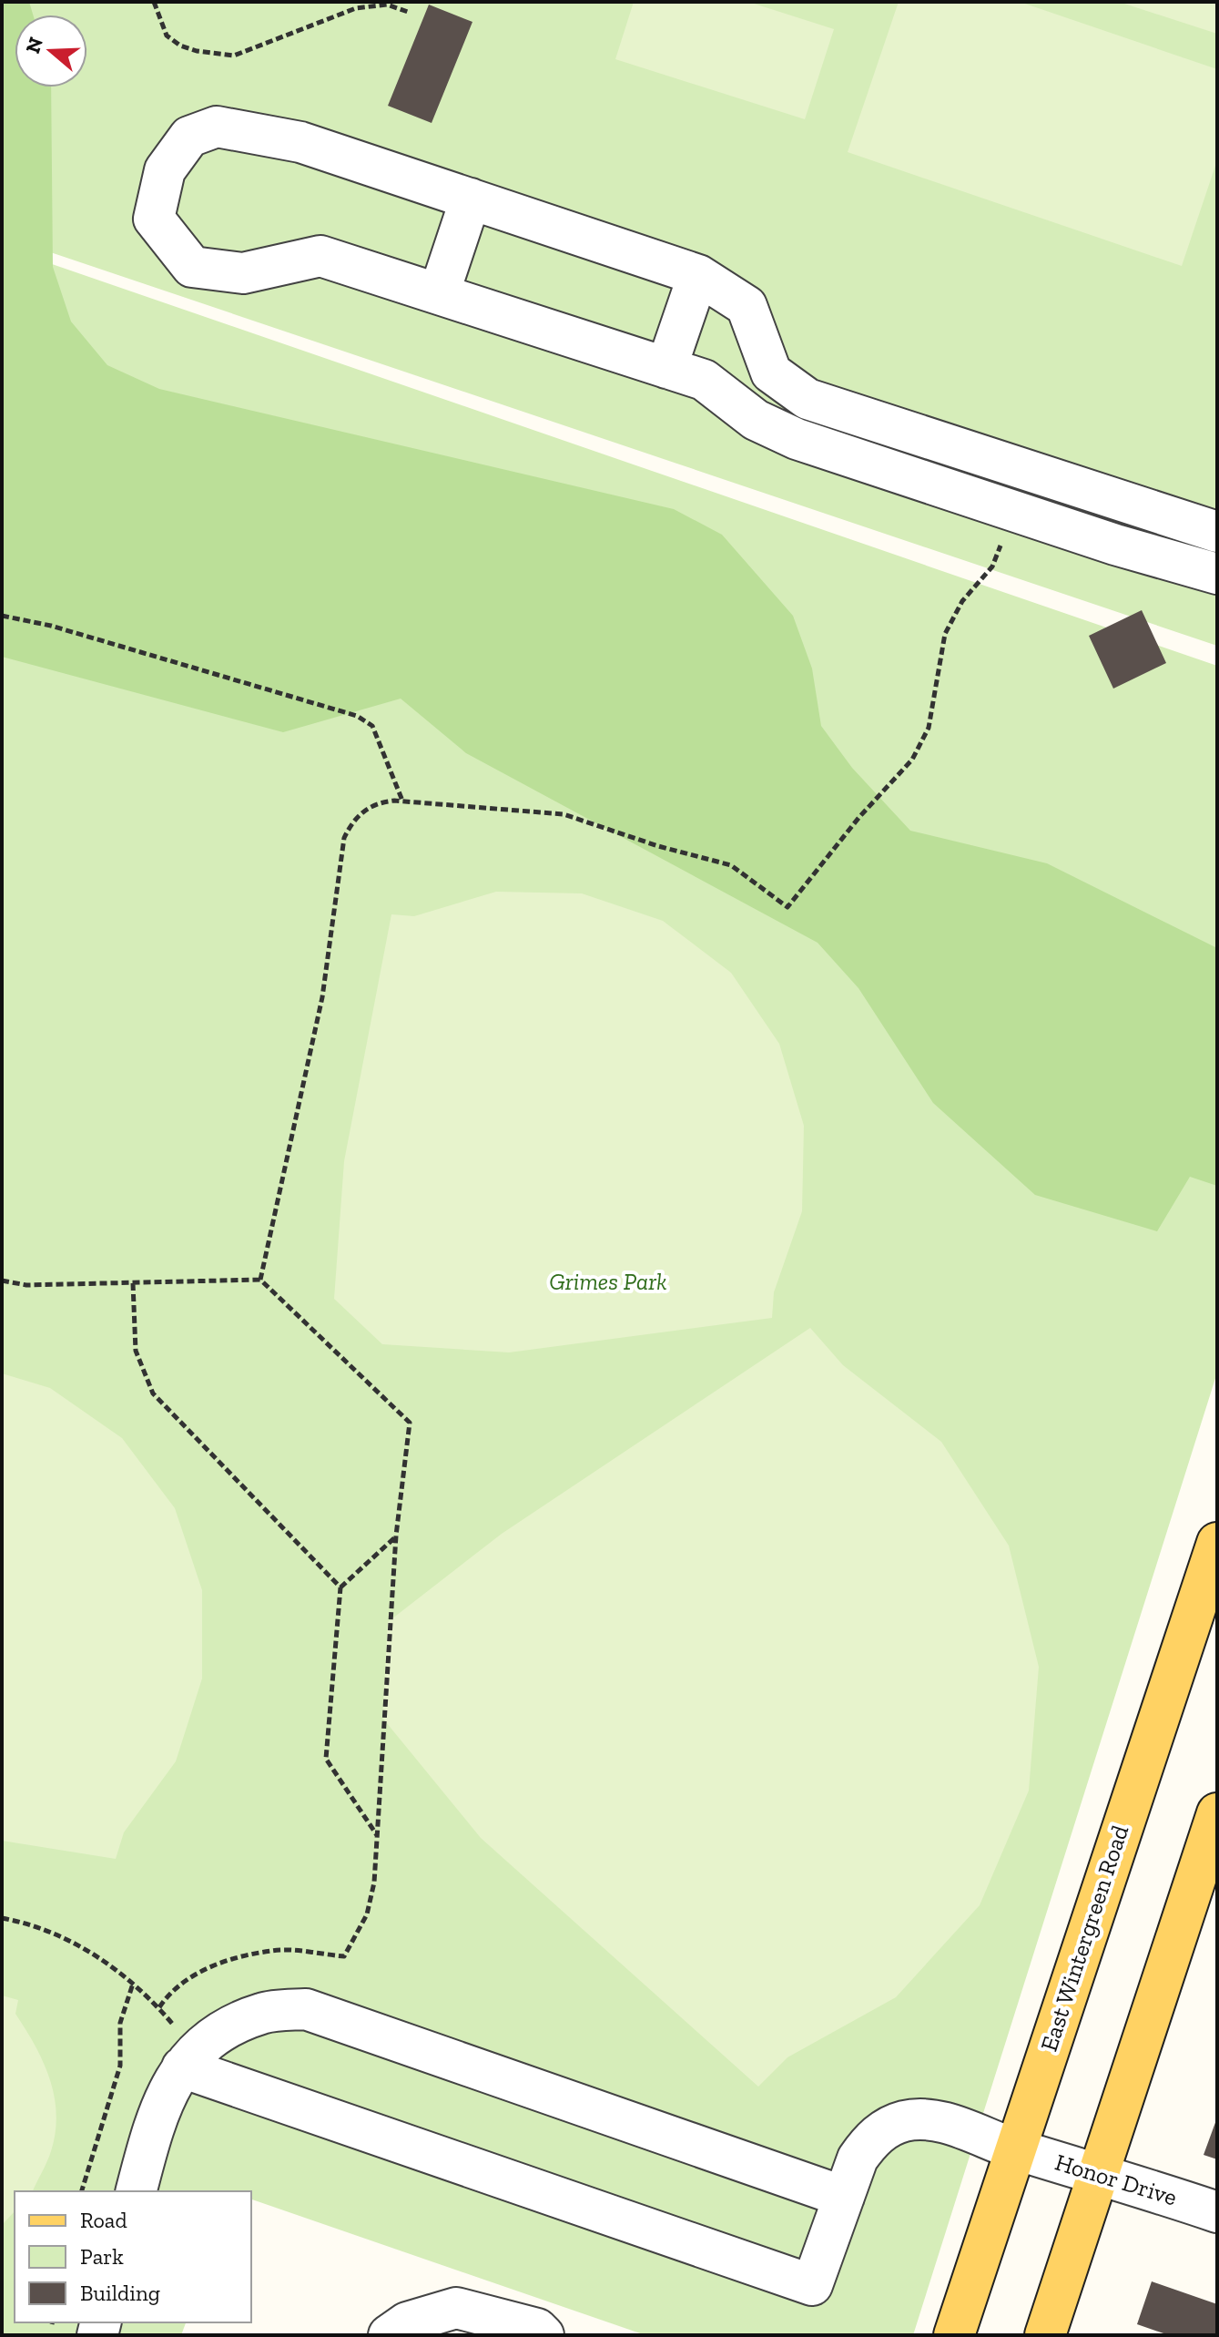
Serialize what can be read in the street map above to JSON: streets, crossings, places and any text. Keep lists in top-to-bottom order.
{
  "streets": {
    "main road": ["East Wintergreen Road"],
    "street": ["Honor Drive"]
  },
  "crossings": [
    ["East Wintergreen Road", "Honor Drive"]
  ],
  "parks": ["Grimes Park"],
  "legend": ["Road", "Park", "Building"],
  "north": "left"
}
